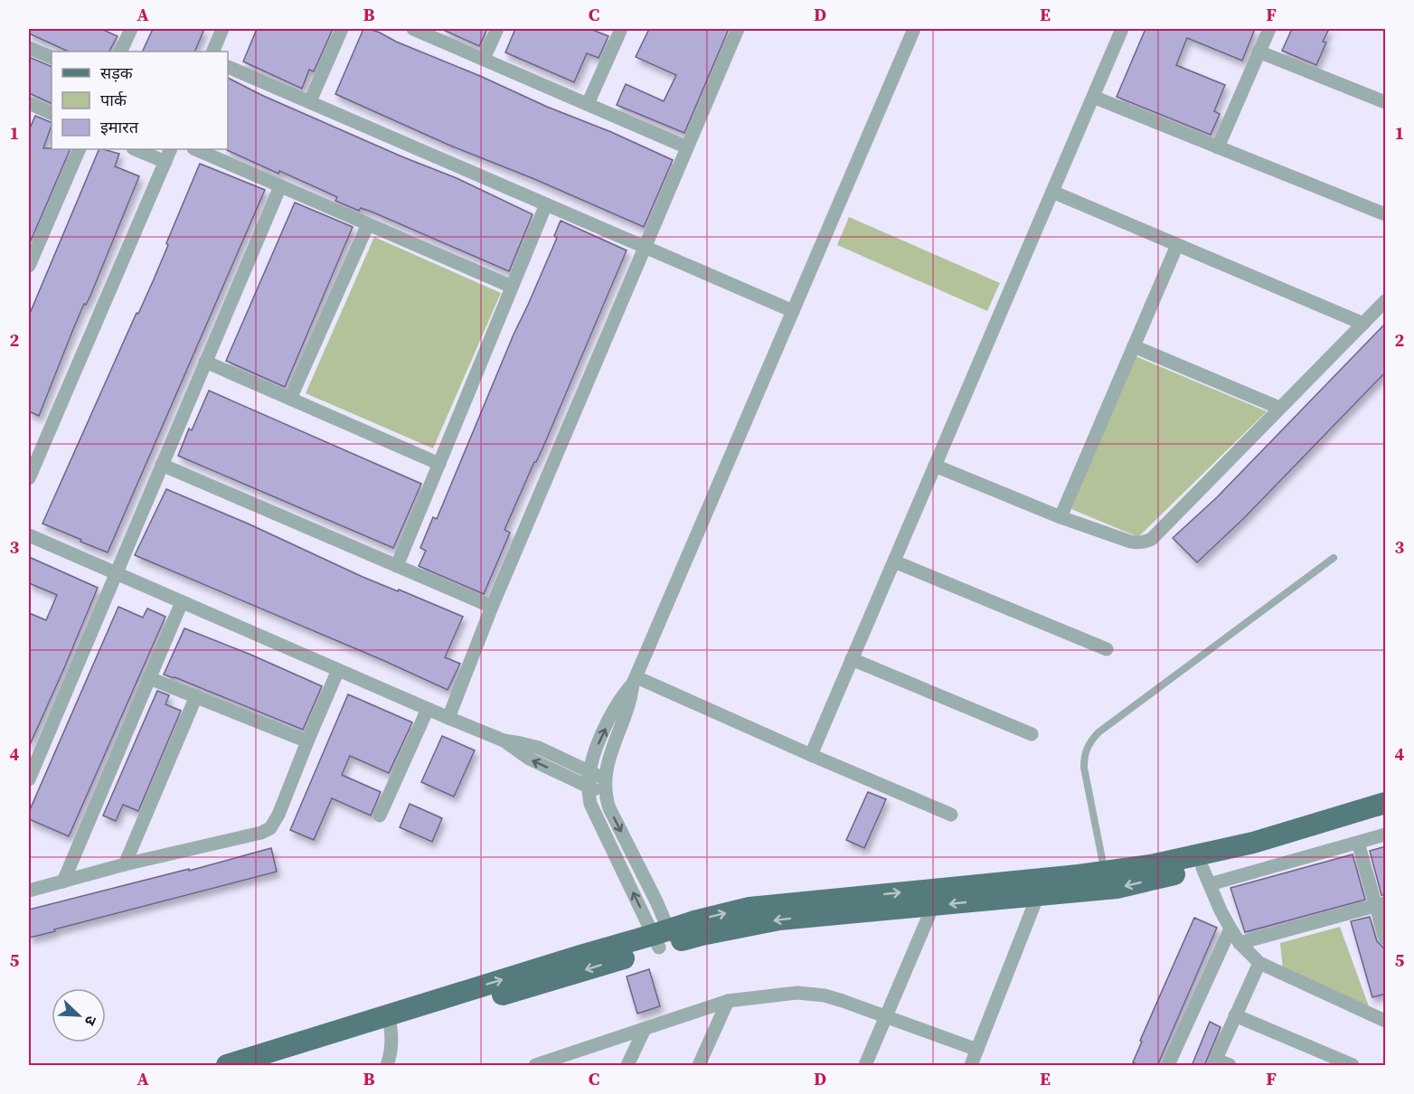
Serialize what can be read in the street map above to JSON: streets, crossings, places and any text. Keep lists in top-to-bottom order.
{
  "legend": ["सड़क", "पार्क", "इमारत"],
  "north": "bottom right",
  "grid": {
    "columns": [
      "A",
      "B",
      "C",
      "D",
      "E",
      "F"
    ],
    "rows": [
      "1",
      "2",
      "3",
      "4",
      "5"
    ]
  }
}
